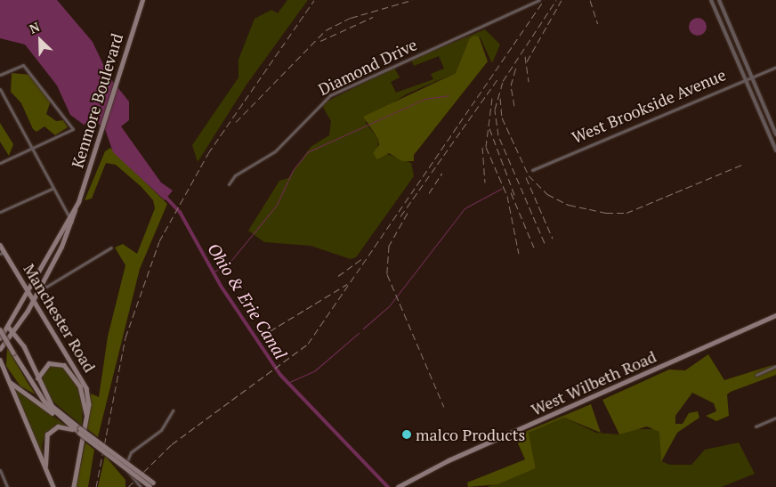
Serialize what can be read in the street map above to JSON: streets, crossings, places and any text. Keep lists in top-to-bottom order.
{
  "streets": {
    "main road": ["Kenmore Boulevard", "Manchester Road", "West Wilbeth Road"],
    "street": ["Diamond Drive", "West Brookside Avenue"]
  },
  "crossings": [
    ["Kenmore Boulevard", "Manchester Road"]
  ],
  "water": ["Ohio & Erie Canal"],
  "places": ["malco Products"],
  "north": "top left"
}
